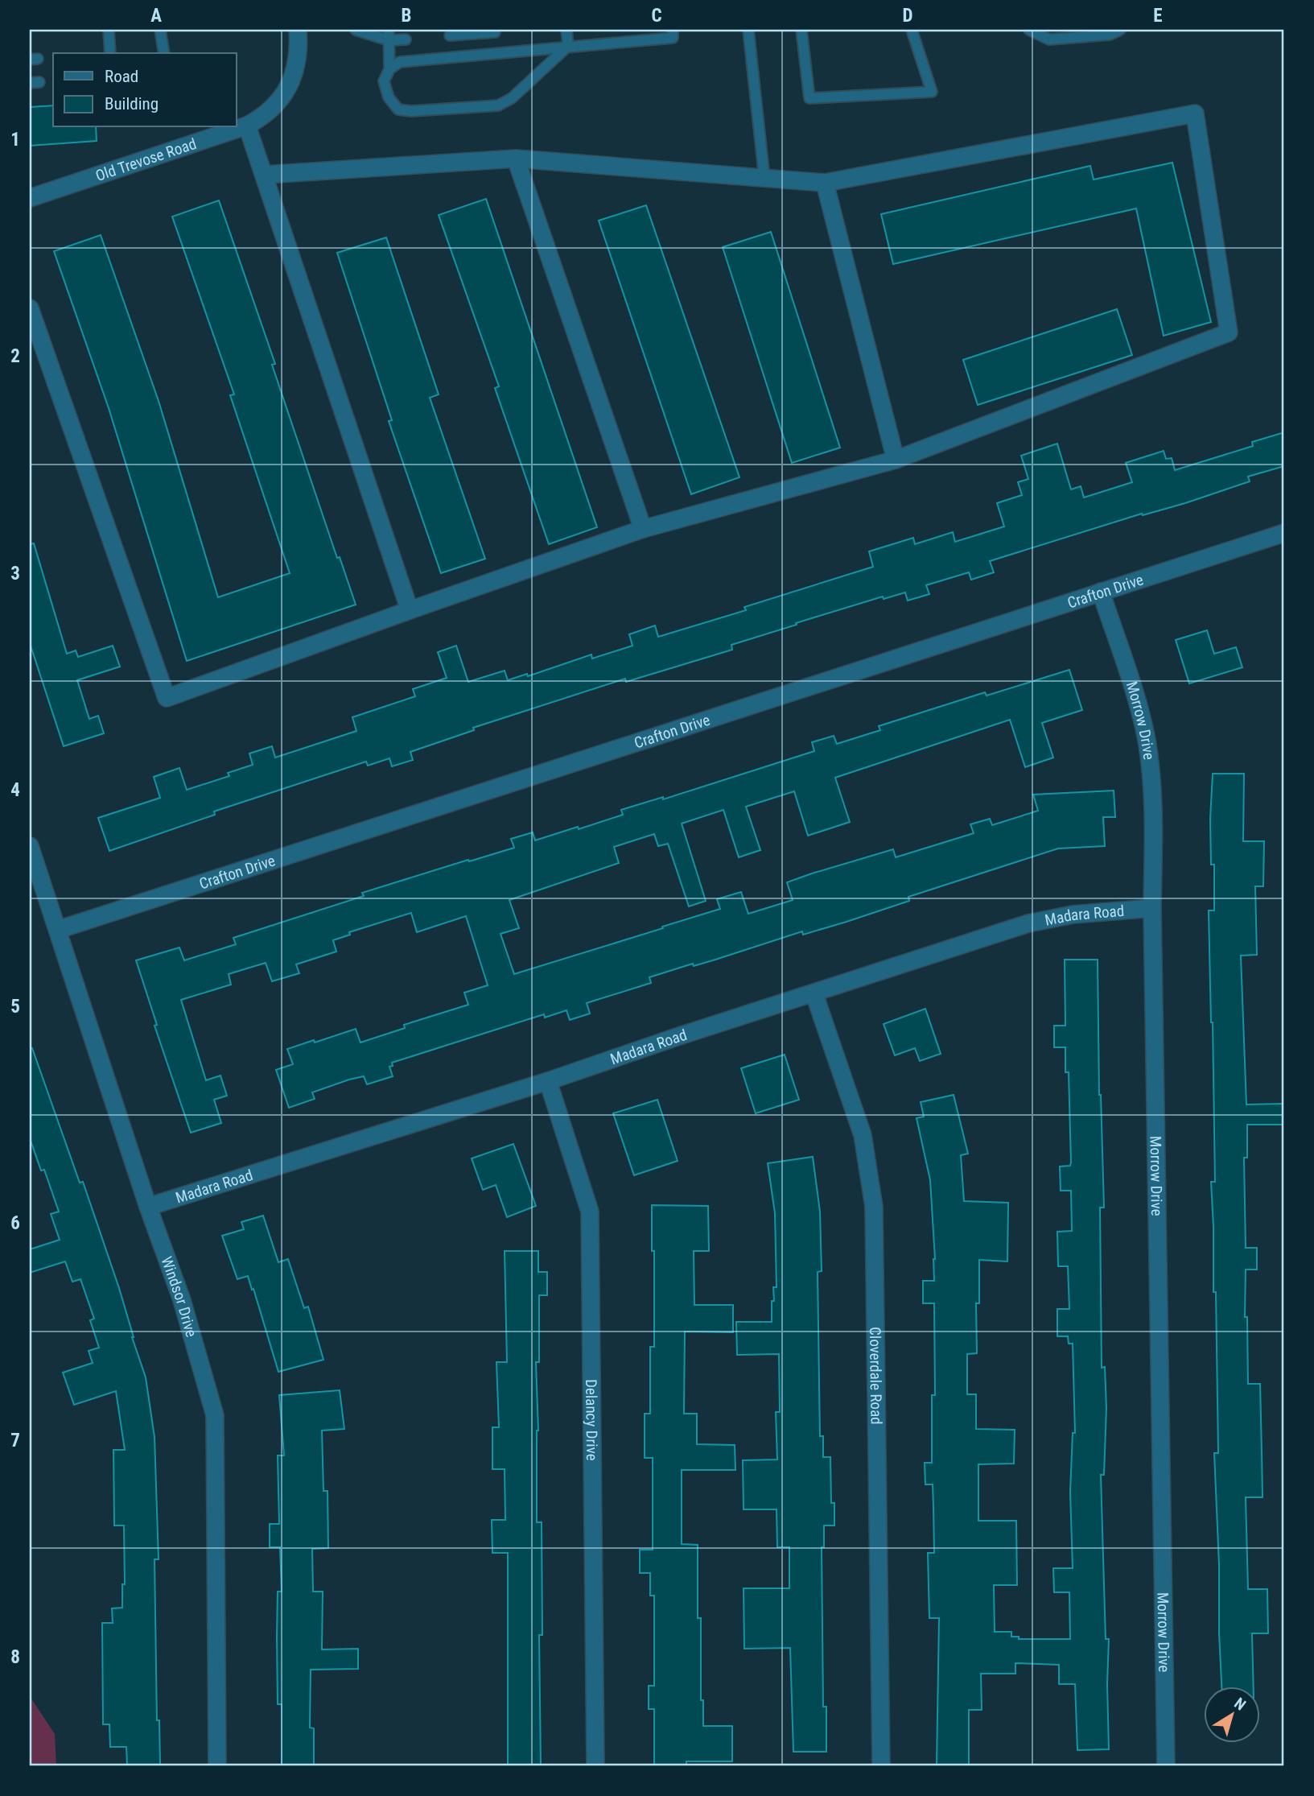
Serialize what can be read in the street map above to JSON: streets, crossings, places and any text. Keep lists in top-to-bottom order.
{
  "streets": {
    "street": [
      "Old Trevose Road",
      "Crafton Drive",
      "Morrow Drive",
      "Madara Road",
      "Windsor Drive",
      "Cloverdale Road",
      "Delancy Drive"
    ]
  },
  "crossings": [
    ["Crafton Drive", "Morrow Drive"],
    ["Crafton Drive", "Windsor Drive"],
    ["Morrow Drive", "Madara Road"],
    ["Madara Road", "Windsor Drive"],
    ["Madara Road", "Cloverdale Road"],
    ["Madara Road", "Delancy Drive"]
  ],
  "legend": ["Road", "Building"],
  "north": "top right",
  "grid": {
    "columns": [
      "A",
      "B",
      "C",
      "D",
      "E"
    ],
    "rows": [
      "1",
      "2",
      "3",
      "4",
      "5",
      "6",
      "7",
      "8"
    ]
  }
}
